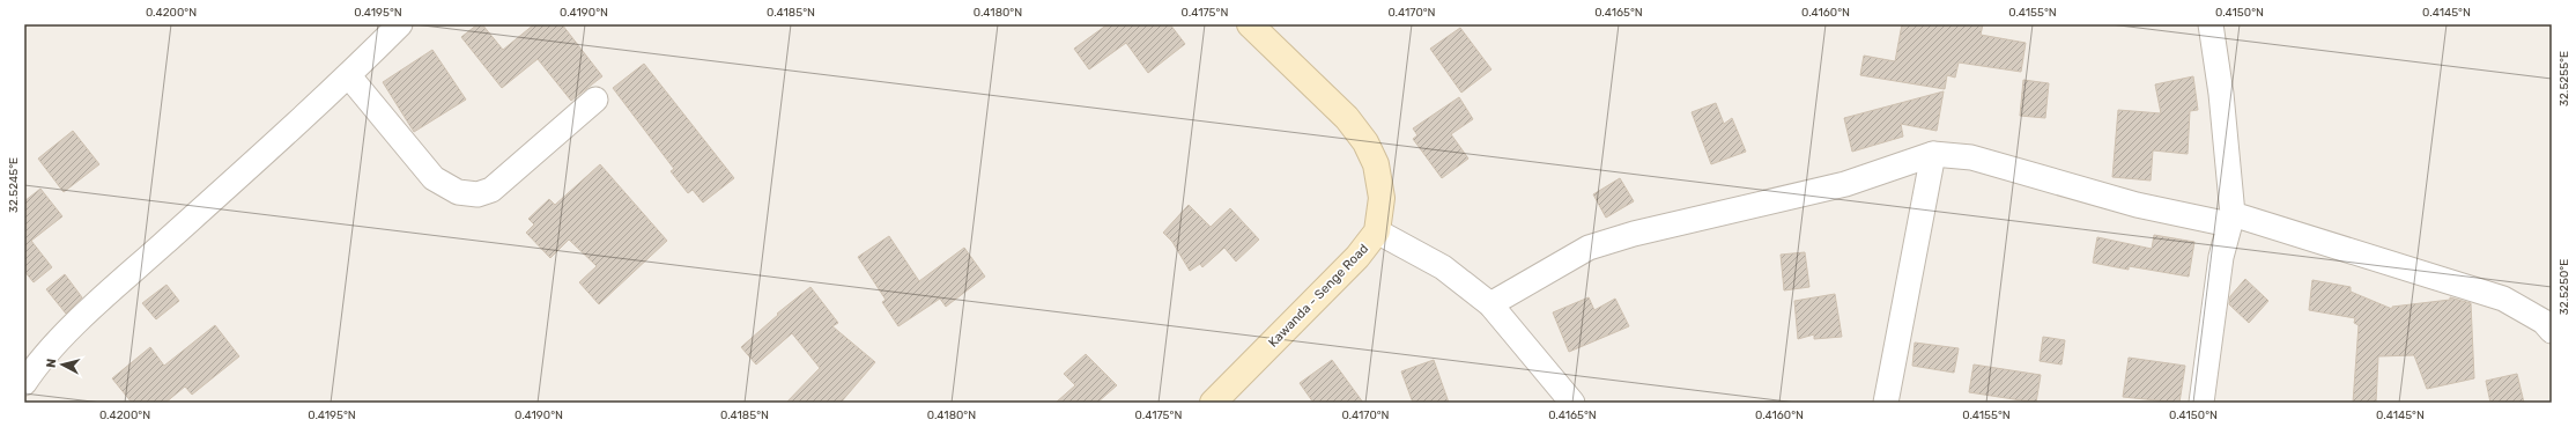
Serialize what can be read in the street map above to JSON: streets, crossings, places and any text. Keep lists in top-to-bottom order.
{
  "streets": {
    "street": ["Kawanda - Senge Road"]
  },
  "north": "left",
  "coordinates": [
    "0.4200°N",
    "0.4195°N",
    "0.4190°N",
    "0.4185°N",
    "0.4180°N",
    "0.4175°N",
    "0.4170°N",
    "0.4165°N",
    "0.4160°N",
    "0.4155°N",
    "0.4150°N",
    "0.4145°N",
    "32.5255°E",
    "32.5245°E",
    "32.5250°E"
  ]
}
